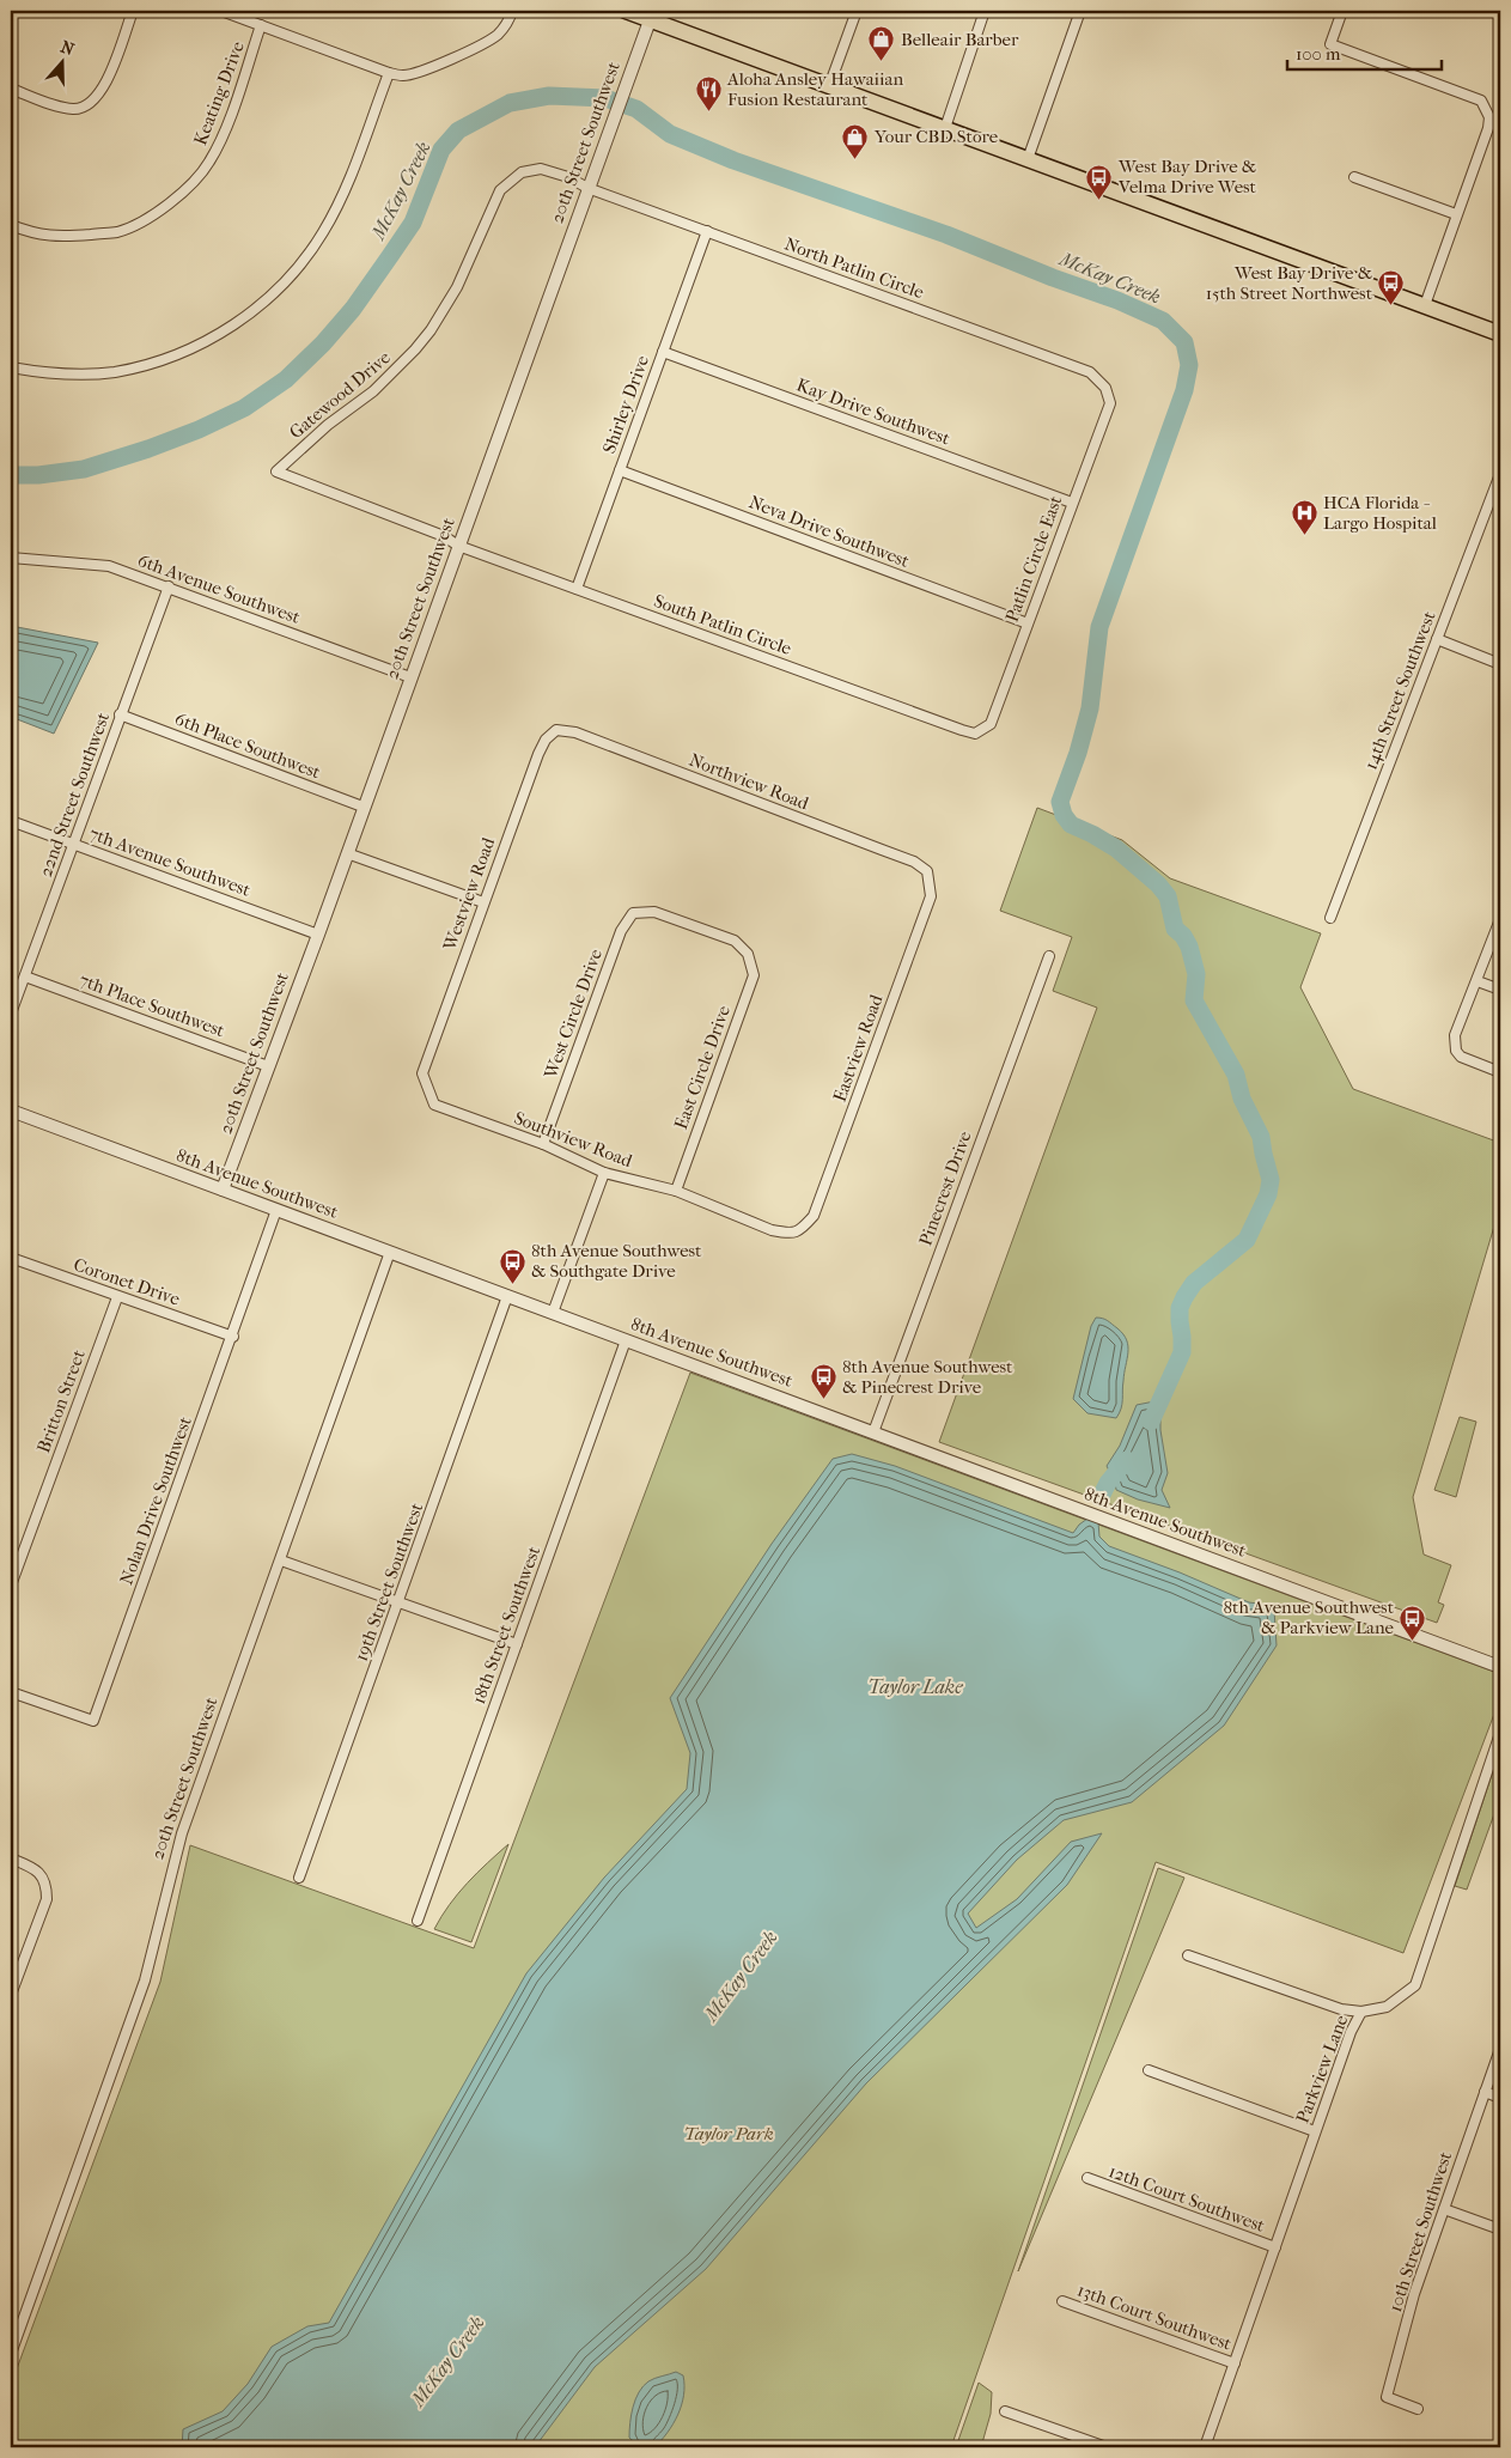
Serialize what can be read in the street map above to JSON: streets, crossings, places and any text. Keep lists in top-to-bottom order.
{
  "streets": {
    "street": [
      "Keating Drive",
      "20th Street Southwest",
      "North Patlin Circle",
      "Gatewood Drive",
      "Shirley Drive",
      "Kay Drive Southwest",
      "Neva Drive Southwest",
      "Patlin Circle East",
      "6th Avenue Southwest",
      "South Patlin Circle",
      "14th Street Southwest",
      "6th Place Southwest",
      "Northview Road",
      "22nd Street Southwest",
      "7th Avenue Southwest",
      "Westview Road",
      "7th Place Southwest",
      "West Circle Drive",
      "Eastview Road",
      "East Circle Drive",
      "Southview Road",
      "8th Avenue Southwest",
      "Pinecrest Drive",
      "Coronet Drive",
      "Britton Street",
      "Nolan Drive Southwest",
      "19th Street Southwest",
      "18th Street Southwest",
      "Parkview Lane",
      "12th Court Southwest",
      "10th Street Southwest",
      "13th Court Southwest"
    ]
  },
  "crossings": [
    ["20th Street Southwest", "North Patlin Circle"],
    ["20th Street Southwest", "Gatewood Drive"],
    ["20th Street Southwest", "6th Avenue Southwest"],
    ["20th Street Southwest", "South Patlin Circle"],
    ["20th Street Southwest", "6th Place Southwest"],
    ["20th Street Southwest", "7th Avenue Southwest"],
    ["20th Street Southwest", "7th Place Southwest"],
    ["20th Street Southwest", "8th Avenue Southwest"],
    ["North Patlin Circle", "Gatewood Drive"],
    ["North Patlin Circle", "Shirley Drive"],
    ["North Patlin Circle", "Patlin Circle East"],
    ["Gatewood Drive", "South Patlin Circle"],
    ["Shirley Drive", "Kay Drive Southwest"],
    ["Shirley Drive", "Neva Drive Southwest"],
    ["Shirley Drive", "South Patlin Circle"],
    ["Kay Drive Southwest", "Patlin Circle East"],
    ["Neva Drive Southwest", "Patlin Circle East"],
    ["Patlin Circle East", "South Patlin Circle"],
    ["6th Avenue Southwest", "22nd Street Southwest"],
    ["6th Place Southwest", "22nd Street Southwest"],
    ["Northview Road", "Westview Road"],
    ["Northview Road", "Eastview Road"],
    ["22nd Street Southwest", "7th Avenue Southwest"],
    ["22nd Street Southwest", "7th Place Southwest"],
    ["Westview Road", "Southview Road"],
    ["West Circle Drive", "East Circle Drive"],
    ["West Circle Drive", "Southview Road"],
    ["Eastview Road", "Southview Road"],
    ["East Circle Drive", "Southview Road"],
    ["8th Avenue Southwest", "Pinecrest Drive"],
    ["8th Avenue Southwest", "Nolan Drive Southwest"],
    ["8th Avenue Southwest", "19th Street Southwest"],
    ["8th Avenue Southwest", "18th Street Southwest"],
    ["Coronet Drive", "Britton Street"],
    ["Coronet Drive", "Nolan Drive Southwest"],
    ["Parkview Lane", "12th Court Southwest"],
    ["Parkview Lane", "13th Court Southwest"]
  ],
  "water": ["McKay Creek", "Taylor Lake"],
  "parks": ["Taylor Park"],
  "places": {
    "shop": ["Belleair Barber", "Your CBD Store"],
    "restaurant": ["Aloha Ansley Hawaiian Fusion Restaurant"],
    "bus stop": [
      "West Bay Drive & Velma Drive West",
      "West Bay Drive & 15th Street Northwest",
      "8th Avenue Southwest & Southgate Drive",
      "8th Avenue Southwest & Pinecrest Drive",
      "8th Avenue Southwest & Parkview Lane"
    ],
    "hospital": ["HCA Florida - Largo Hospital"]
  },
  "scale_bar": "100 m",
  "north": "top"
}
